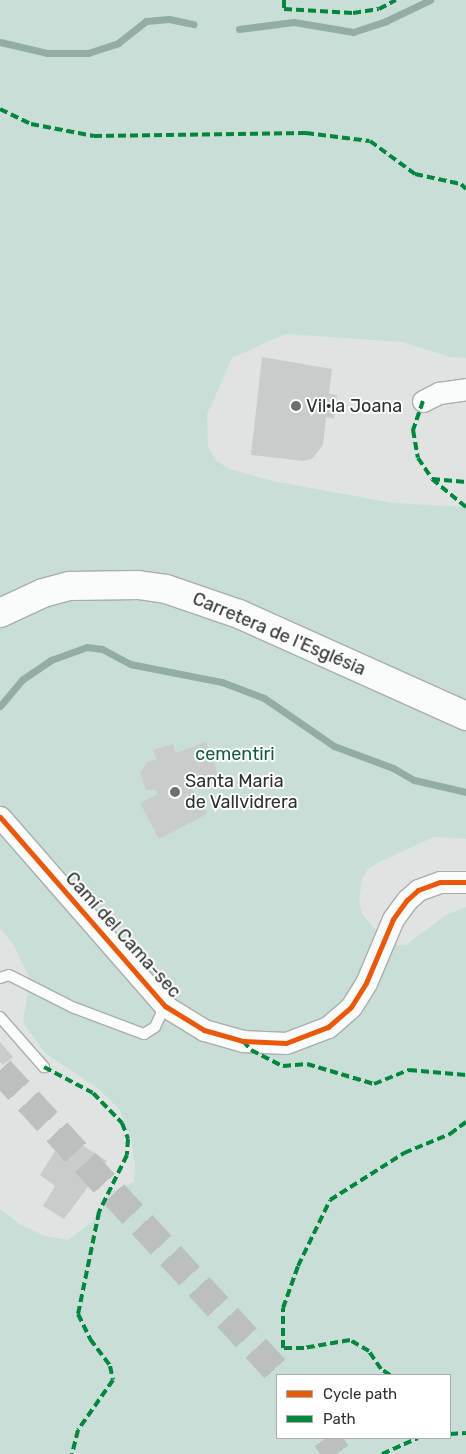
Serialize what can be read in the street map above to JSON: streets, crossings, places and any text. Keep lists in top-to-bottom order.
{
  "streets": {
    "main road": ["Carretera de l'Església"],
    "street": ["Camí del Cama-sec"]
  },
  "parks": ["cementiri"],
  "places": ["Vil·la Joana", "Santa Maria de Vallvidrera"],
  "legend": ["Cycle path", "Path"]
}
